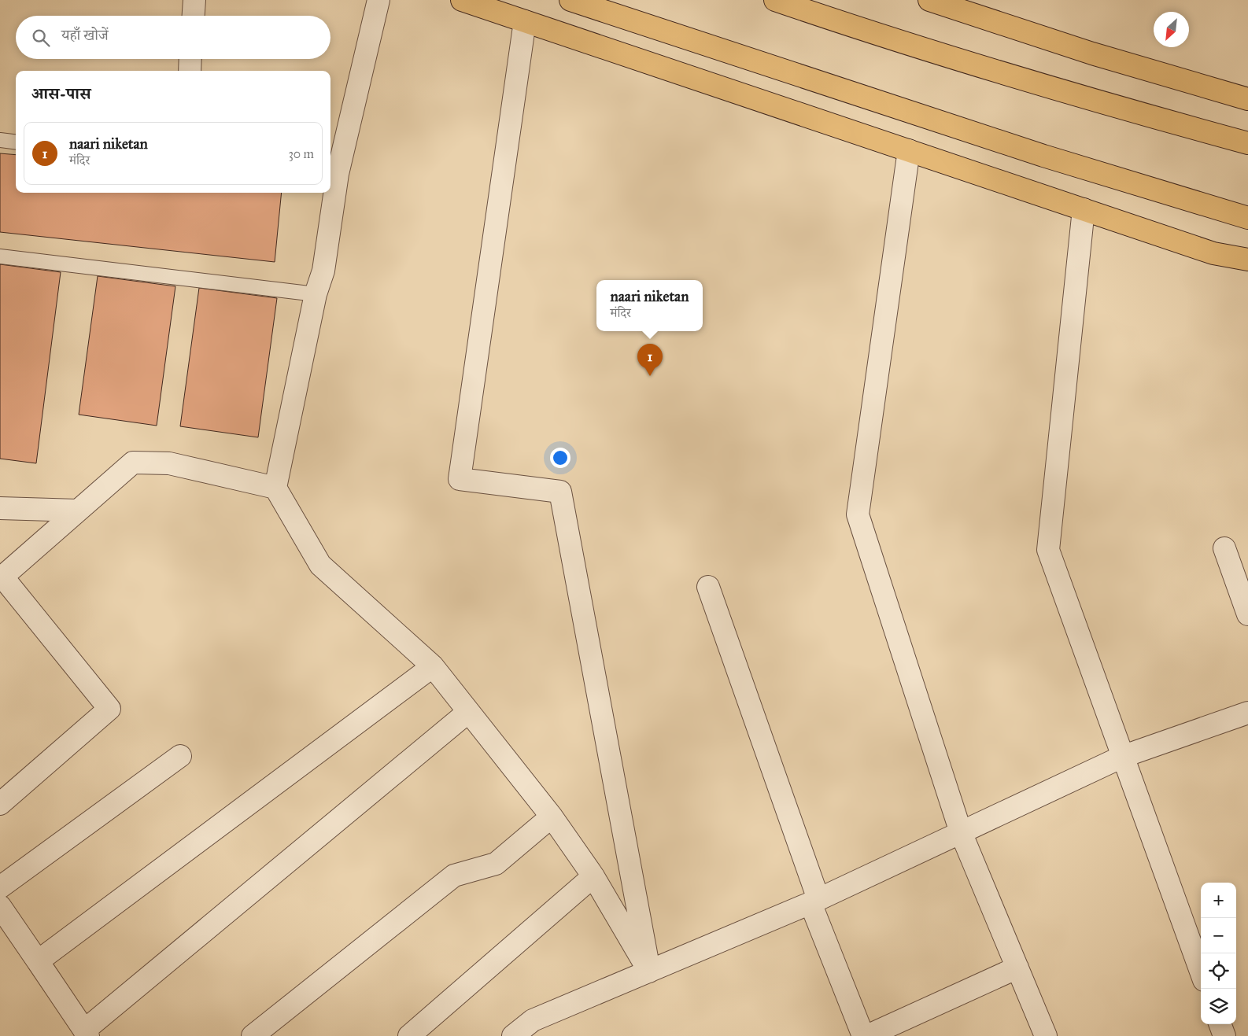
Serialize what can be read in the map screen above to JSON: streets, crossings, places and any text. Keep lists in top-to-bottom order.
{
  "north": "bottom left",
  "page": {
    "search": "यहाँ खोजें",
    "heading": "आस-पास",
    "list": [
      {
        "mark": "1",
        "name": "naari niketan",
        "note": "मंदिर",
        "value": "30 m"
      }
    ],
    "popup": ["naari niketan", "मंदिर"],
    "pins": "1",
    "map_buttons": ["+", "−"]
  }
}
